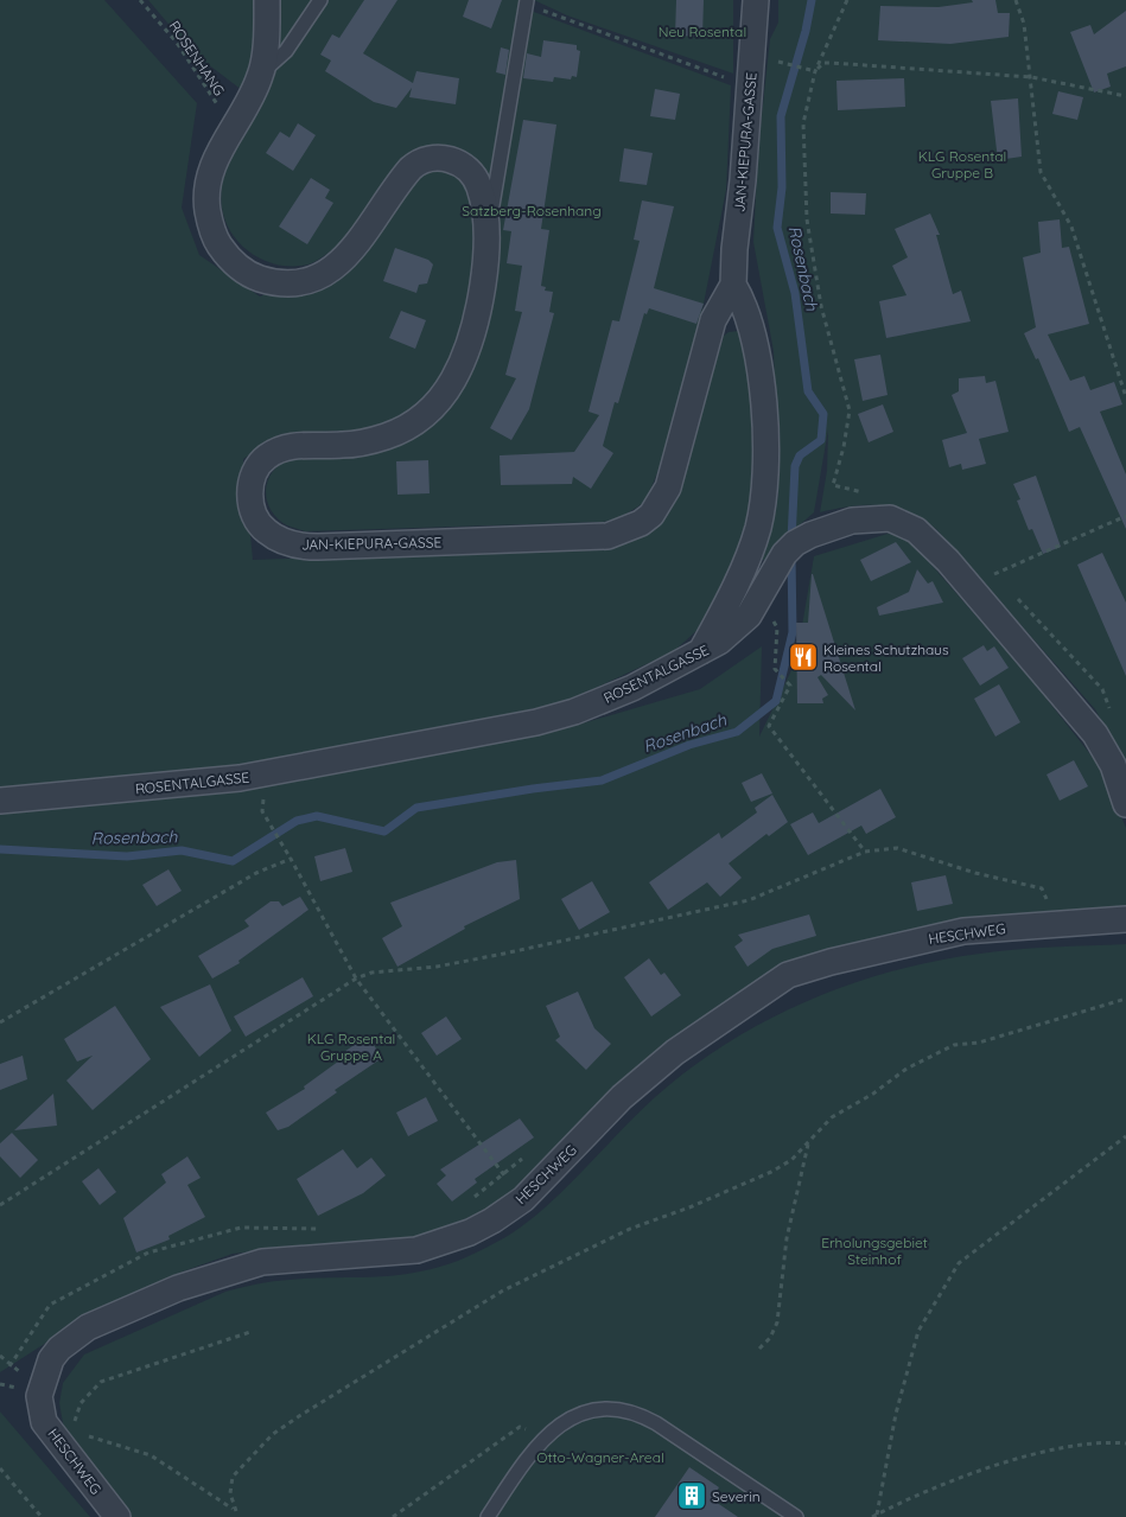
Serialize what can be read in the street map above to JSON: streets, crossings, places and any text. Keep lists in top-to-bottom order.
{
  "streets": {
    "street": ["JAN-KIEPURA-GASSE", "ROSENTALGASSE", "HESCHWEG"],
    "path": ["ROSENHANG"]
  },
  "crossings": [
    ["ROSENHANG", "JAN-KIEPURA-GASSE"],
    ["JAN-KIEPURA-GASSE", "ROSENTALGASSE"]
  ],
  "water": ["Rosenbach"],
  "parks": [
    "Neu Rosental",
    "KLG Rosental Gruppe B",
    "Satzberg-Rosenhang",
    "KLG Rosental Gruppe A",
    "Erholungsgebiet Steinhof",
    "Otto-Wagner-Areal"
  ],
  "places": {
    "restaurant": ["Kleines Schutzhaus Rosental"],
    "building": ["Severin"]
  }
}
